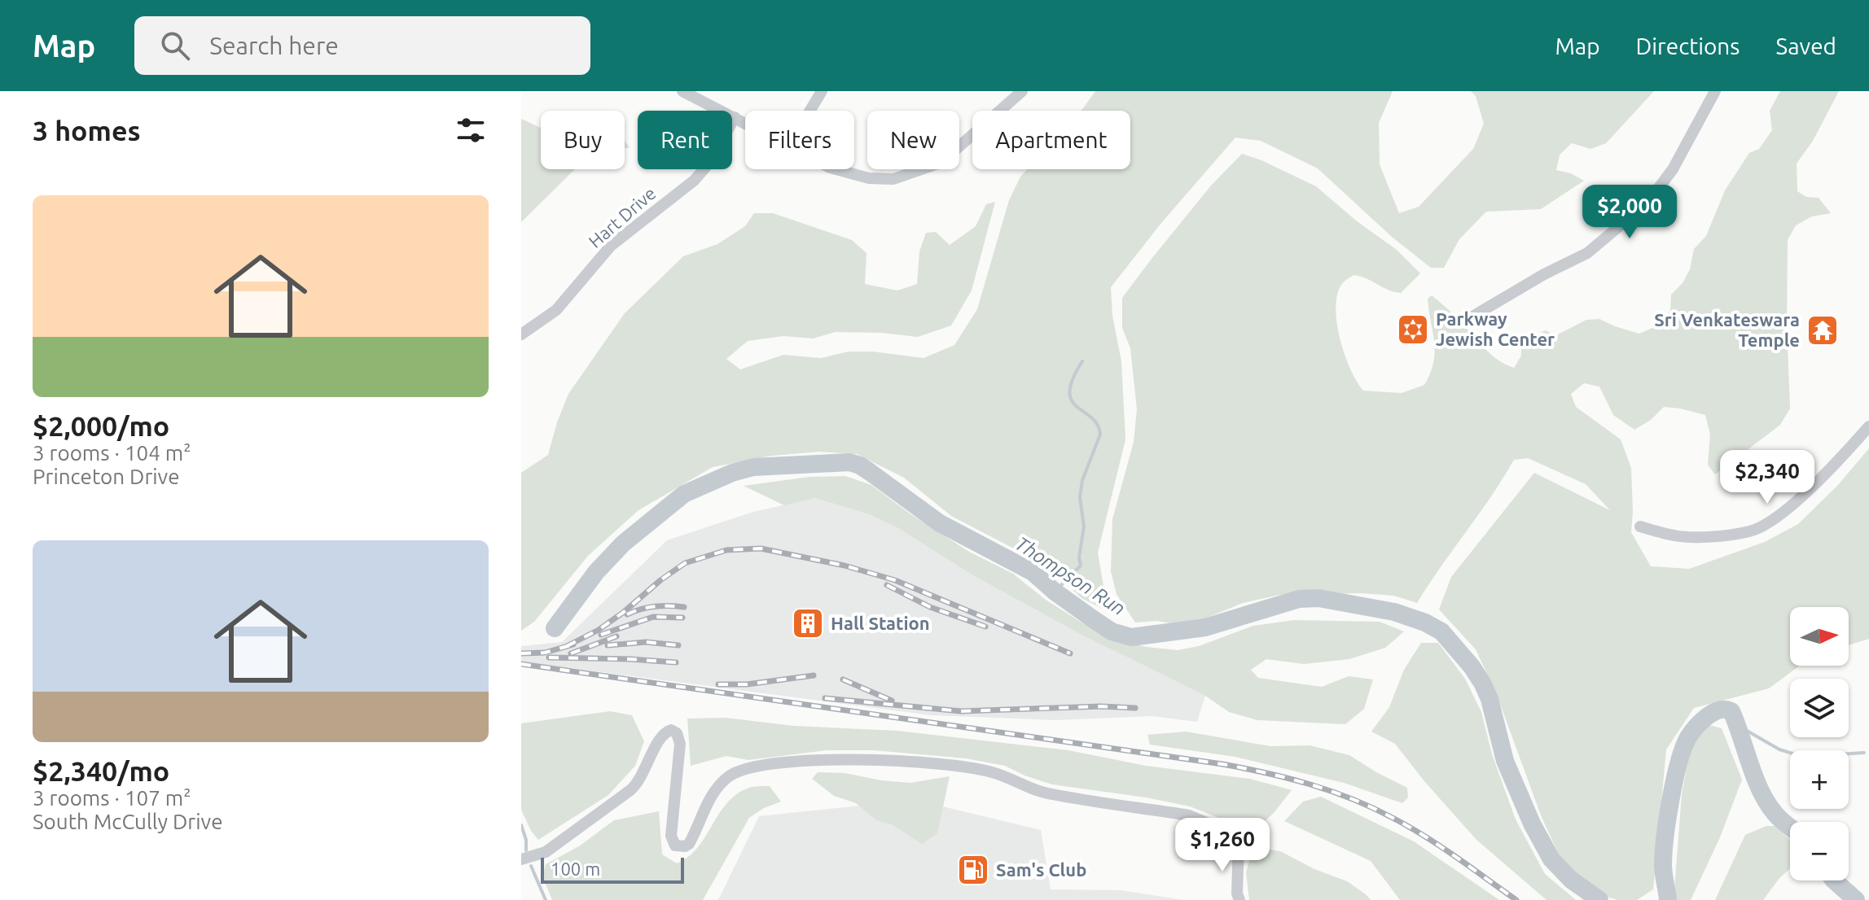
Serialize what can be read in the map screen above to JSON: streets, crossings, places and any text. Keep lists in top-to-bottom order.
{
  "streets": {
    "street": ["Hart Drive"]
  },
  "water": ["Thompson Run"],
  "places": {
    "synagogue": ["Parkway Jewish Center"],
    "temple": ["Sri Venkateswara Temple"],
    "building": ["Hall Station"],
    "fuel station": ["Sam's Club"]
  },
  "scale_bar": "100 m",
  "north": "right",
  "page": {
    "header": "Map",
    "search": "Search here",
    "nav": ["Map", "Directions", "Saved"],
    "heading": "3 homes",
    "chip": [
      "Buy",
      "Rent",
      "Filters",
      "New",
      "Apartment"
    ],
    "list": [
      {
        "name": "$2,000/mo",
        "note": "3 rooms · 104 m² · Princeton Drive"
      },
      {
        "name": "$2,340/mo",
        "note": "3 rooms · 107 m² · South McCully Drive"
      }
    ],
    "price": ["$2,000", "$2,340", "$1,260"],
    "map_buttons": ["+", "−"],
    "scale": "100 m"
  }
}
